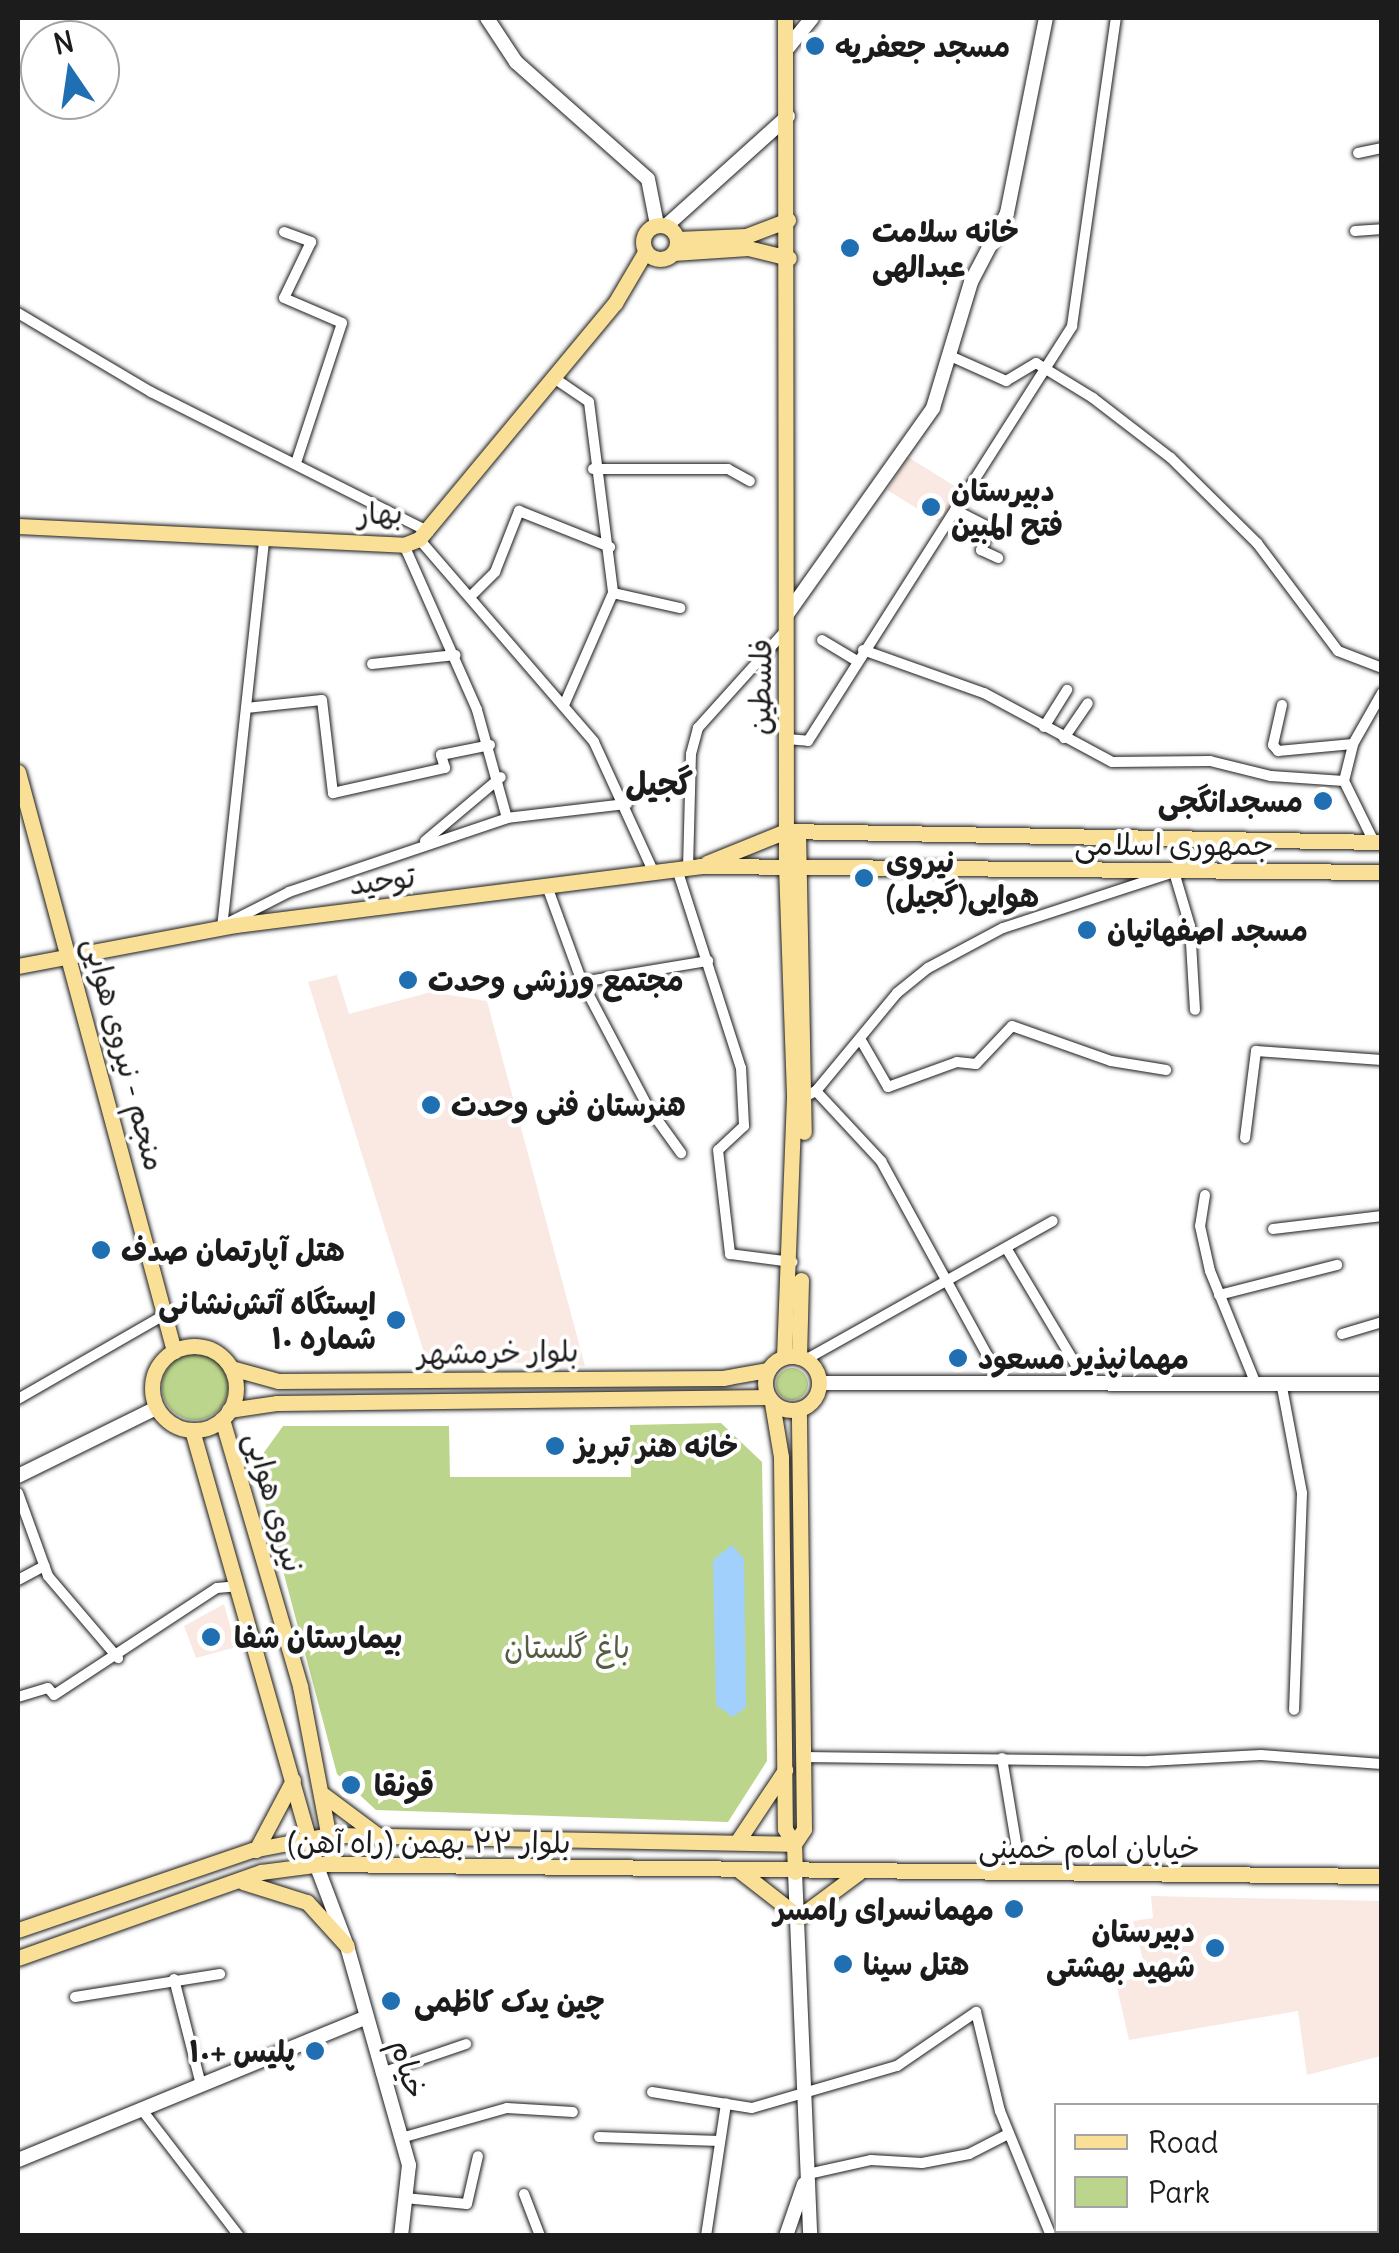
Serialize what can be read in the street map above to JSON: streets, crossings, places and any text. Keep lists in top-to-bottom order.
{
  "streets": {
    "main road": [
      "بهار",
      "فلسطین",
      "جمهوری اسلامی",
      "توحید",
      "منجم - نیروی هوایی",
      "بلوار خرمشهر",
      "نیروی هوایی",
      "بلوار ۲۲ بهمن (راه آهن)",
      "خیابان امام خمینی"
    ],
    "street": ["خیام"]
  },
  "crossings": [
    ["فلسطین", "جمهوری اسلامی"],
    ["فلسطین", "بلوار خرمشهر"],
    ["جمهوری اسلامی", "توحید"],
    ["توحید", "منجم - نیروی هوایی"],
    ["منجم - نیروی هوایی", "بلوار خرمشهر"],
    ["منجم - نیروی هوایی", "نیروی هوایی"],
    ["بلوار خرمشهر", "نیروی هوایی"],
    ["نیروی هوایی", "بلوار ۲۲ بهمن (راه آهن)"],
    ["نیروی هوایی", "خیام"],
    ["بلوار ۲۲ بهمن (راه آهن)", "خیابان امام خمینی"],
    ["بلوار ۲۲ بهمن (راه آهن)", "خیام"]
  ],
  "districts": ["گجیل"],
  "parks": ["باغ گلستان"],
  "places": [
    "مسجد جعفریه",
    "خانه سلامت عبدالهی",
    "دبیرستان فتح المبین",
    "مسجدانگجی",
    "نیروی هوایی(گجیل)",
    "مسجد اصفهانیان",
    "مجتمع ورزشی وحدت",
    "هنرستان فنی وحدت",
    "هتل آپارتمان صدف",
    "ایستگاه آتش‌نشانی شماره ۱۰",
    "مهمانپذیر مسعود",
    "خانه هنر تبریز",
    "بیمارستان شفا",
    "قونقا",
    "مهمانسرای رامسر",
    "دبیرستان شهید بهشتی",
    "هتل سینا",
    "چین یدک کاظمی",
    "پلیس +۱۰"
  ],
  "legend": ["Road", "Park"],
  "north": "top"
}
